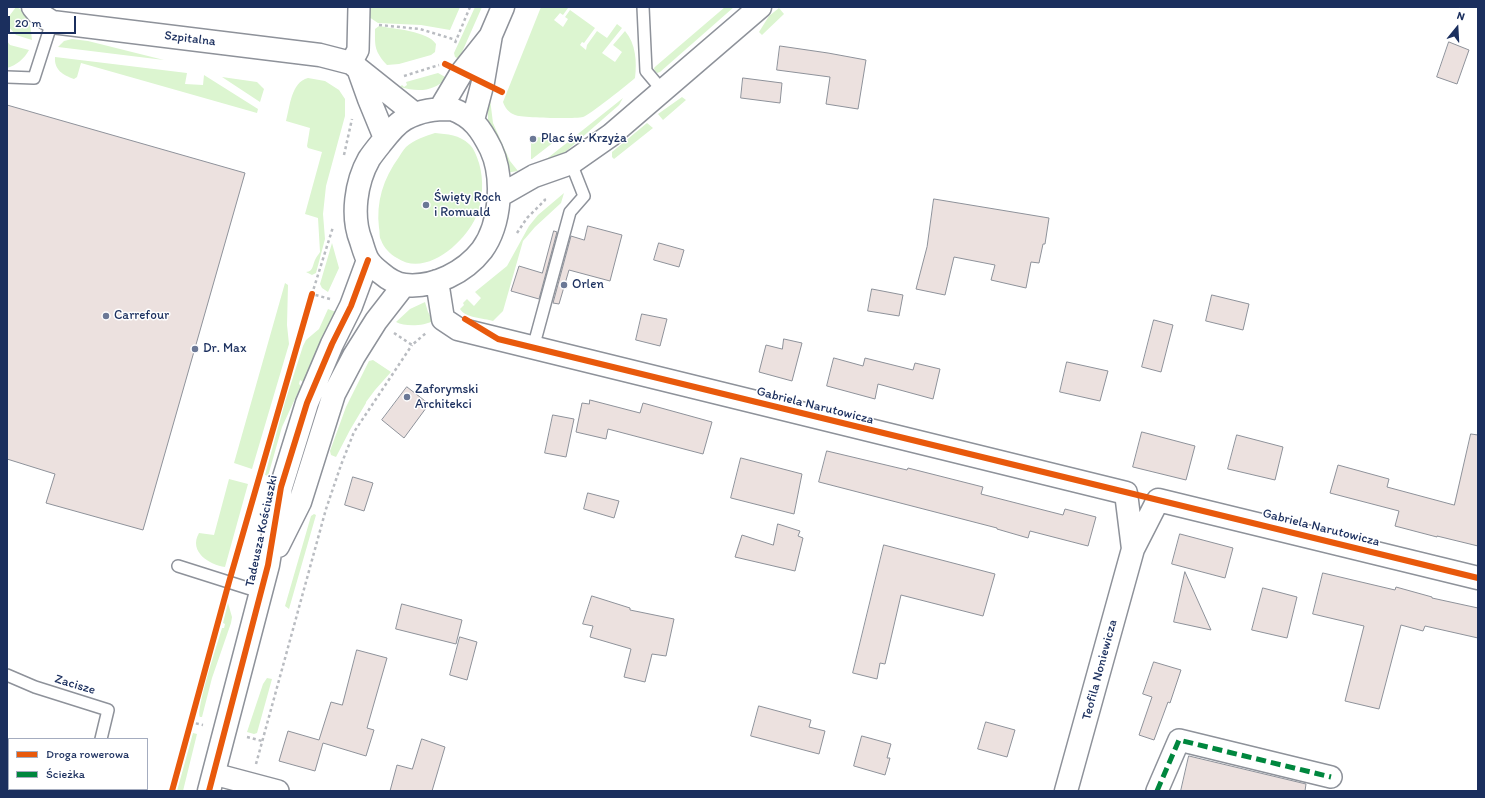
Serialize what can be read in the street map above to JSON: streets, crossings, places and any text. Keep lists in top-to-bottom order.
{
  "streets": {
    "street": [
      "Szpitalna",
      "Gabriela Narutowicza",
      "Tadeusza Kościuszki",
      "Teofila Noniewicza"
    ],
    "lane": ["Zacisze"]
  },
  "crossings": [
    ["Gabriela Narutowicza", "Teofila Noniewicza"]
  ],
  "places": [
    "Plac św. Krzyża",
    "Święty Roch i Romuald",
    "Orlen",
    "Carrefour",
    "Dr. Max",
    "Zaforymski Architekci"
  ],
  "legend": ["Droga rowerowa", "Ścieżka"],
  "scale_bar": "20 m",
  "north": "top"
}
